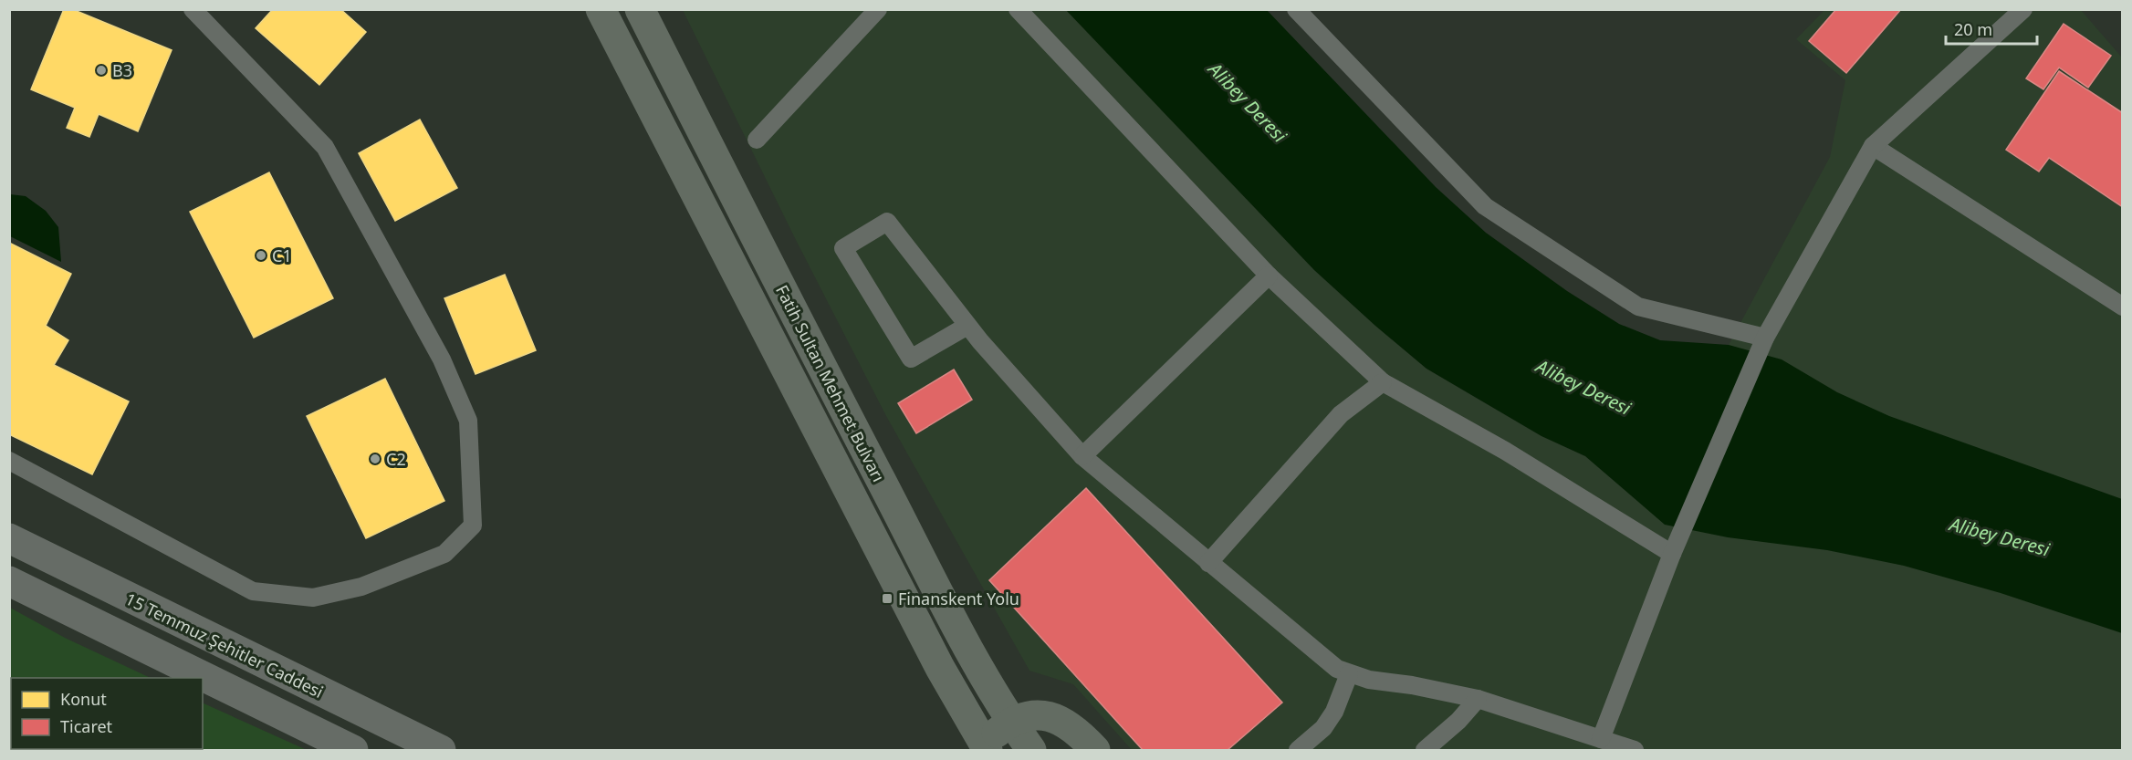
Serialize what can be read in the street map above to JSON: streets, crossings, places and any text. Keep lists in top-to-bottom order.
{
  "streets": {
    "main road": ["Fatih Sultan Mehmet Bulvarı", "15 Temmuz Şehitler Caddesi"]
  },
  "water": ["Alibey Deresi"],
  "places": {
    "other": ["B3", "C1", "C2"],
    "transit": ["Finanskent Yolu"]
  },
  "legend": ["Konut", "Ticaret"],
  "scale_bar": "20 m"
}
